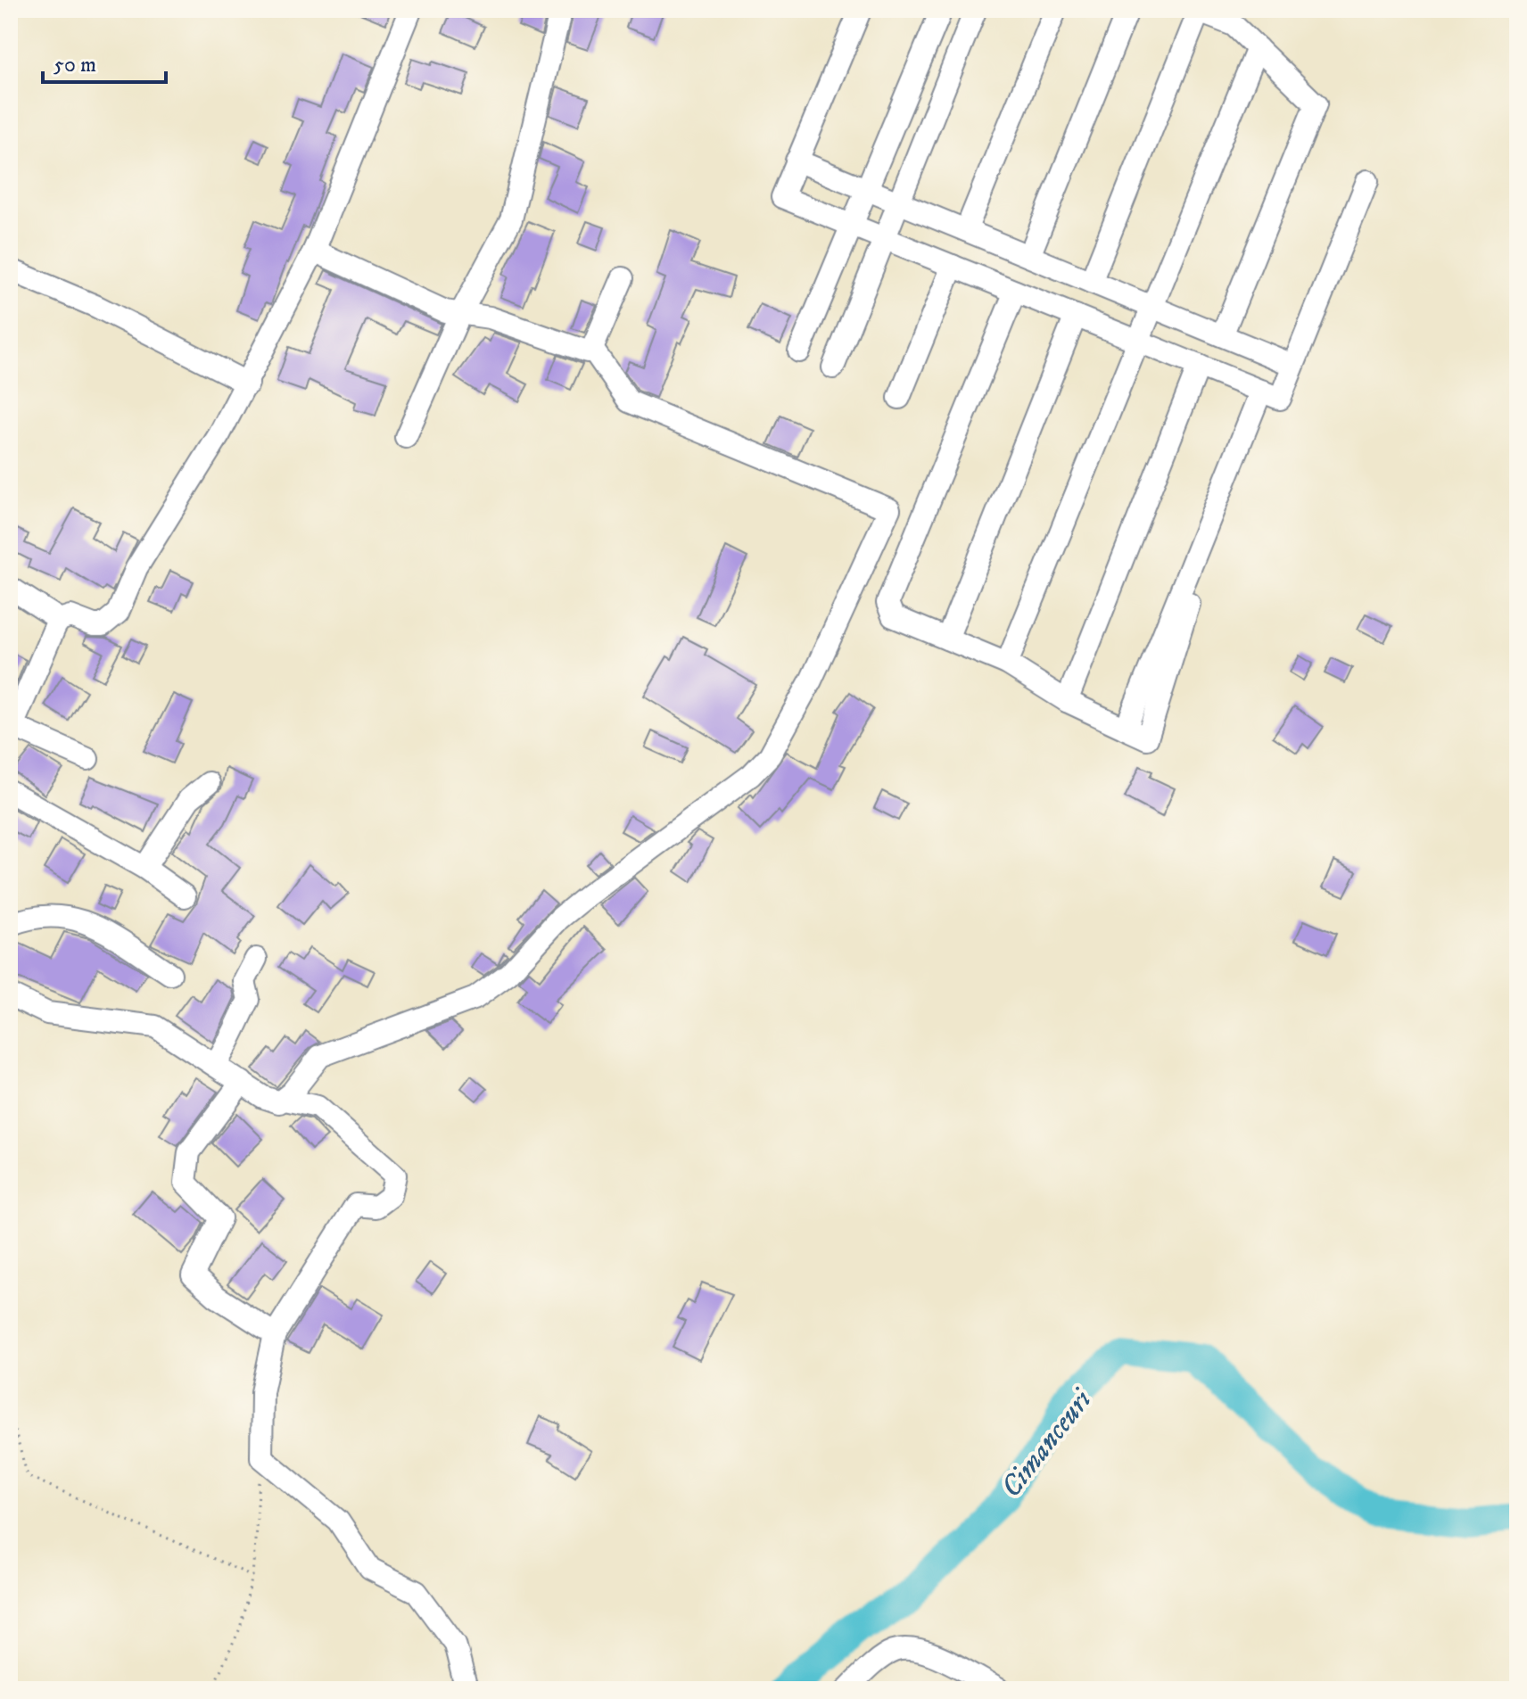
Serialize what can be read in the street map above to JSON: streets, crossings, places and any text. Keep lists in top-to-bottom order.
{
  "water": ["Cimanceuri"],
  "scale_bar": "50 m"
}
